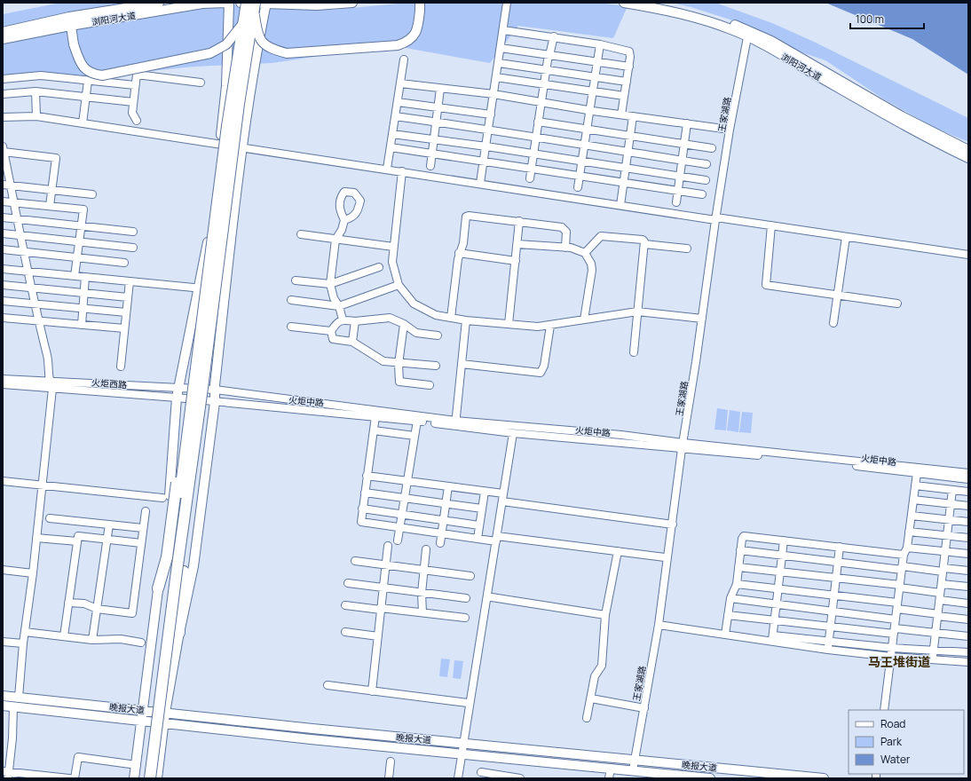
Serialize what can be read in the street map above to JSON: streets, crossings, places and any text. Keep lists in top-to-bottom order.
{
  "streets": {
    "main road": ["浏阳河大道", "晚报大道"],
    "street": ["王家湖路", "火炬西路", "火炬中路"]
  },
  "crossings": [
    ["浏阳河大道", "王家湖路"],
    ["王家湖路", "火炬中路"],
    ["王家湖路", "晚报大道"],
    ["火炬西路", "火炬中路"]
  ],
  "districts": ["马王堆街道"],
  "legend": ["Road", "Park", "Water"],
  "scale_bar": "100 m"
}
